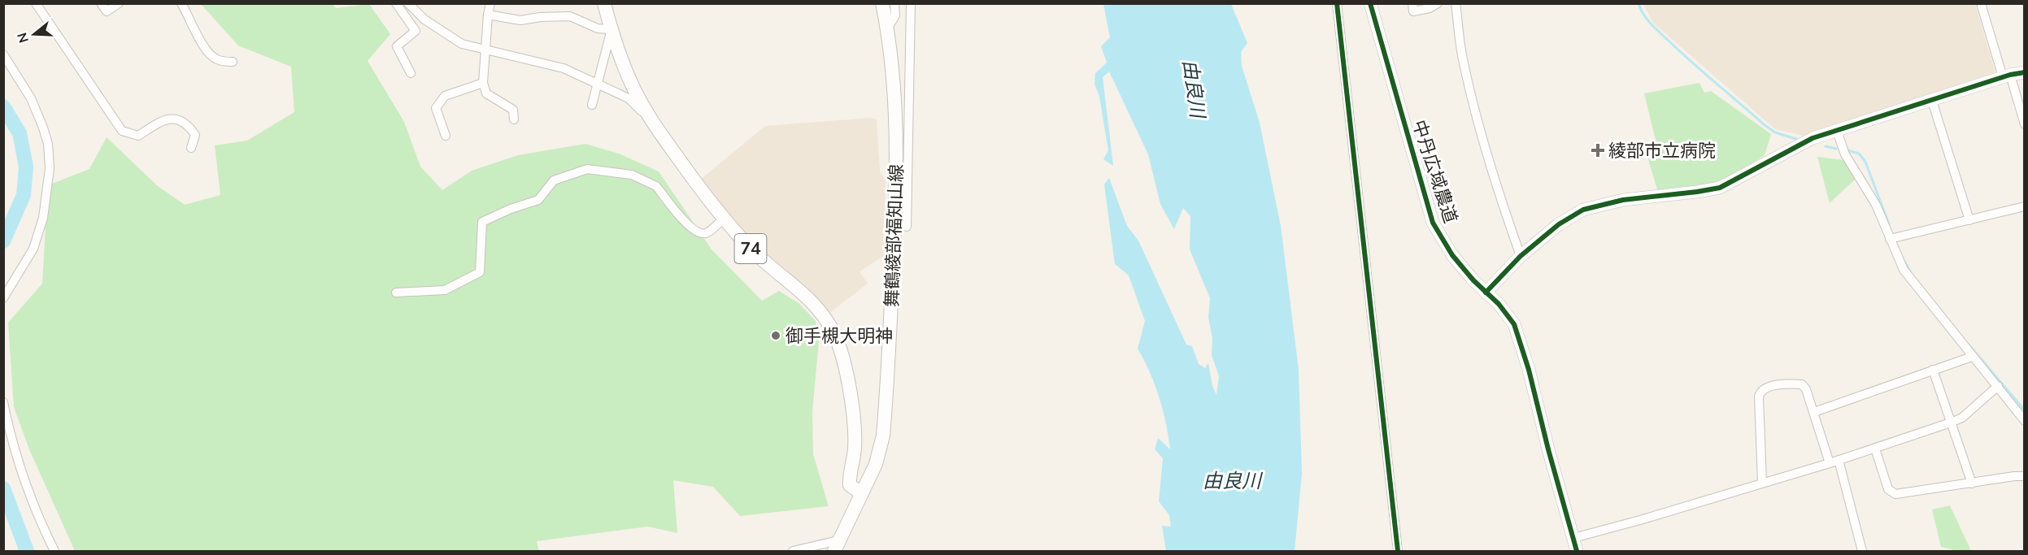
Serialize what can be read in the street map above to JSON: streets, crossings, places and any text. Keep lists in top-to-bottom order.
{
  "streets": {
    "main road": ["舞鶴綾部福知山線", "74"],
    "street": ["中丹広域農道"]
  },
  "crossings": [
    ["舞鶴綾部福知山線", "74"]
  ],
  "water": ["由良川"],
  "places": {
    "health": ["綾部市立病院"],
    "other": ["御手槻大明神"]
  },
  "north": "left"
}
